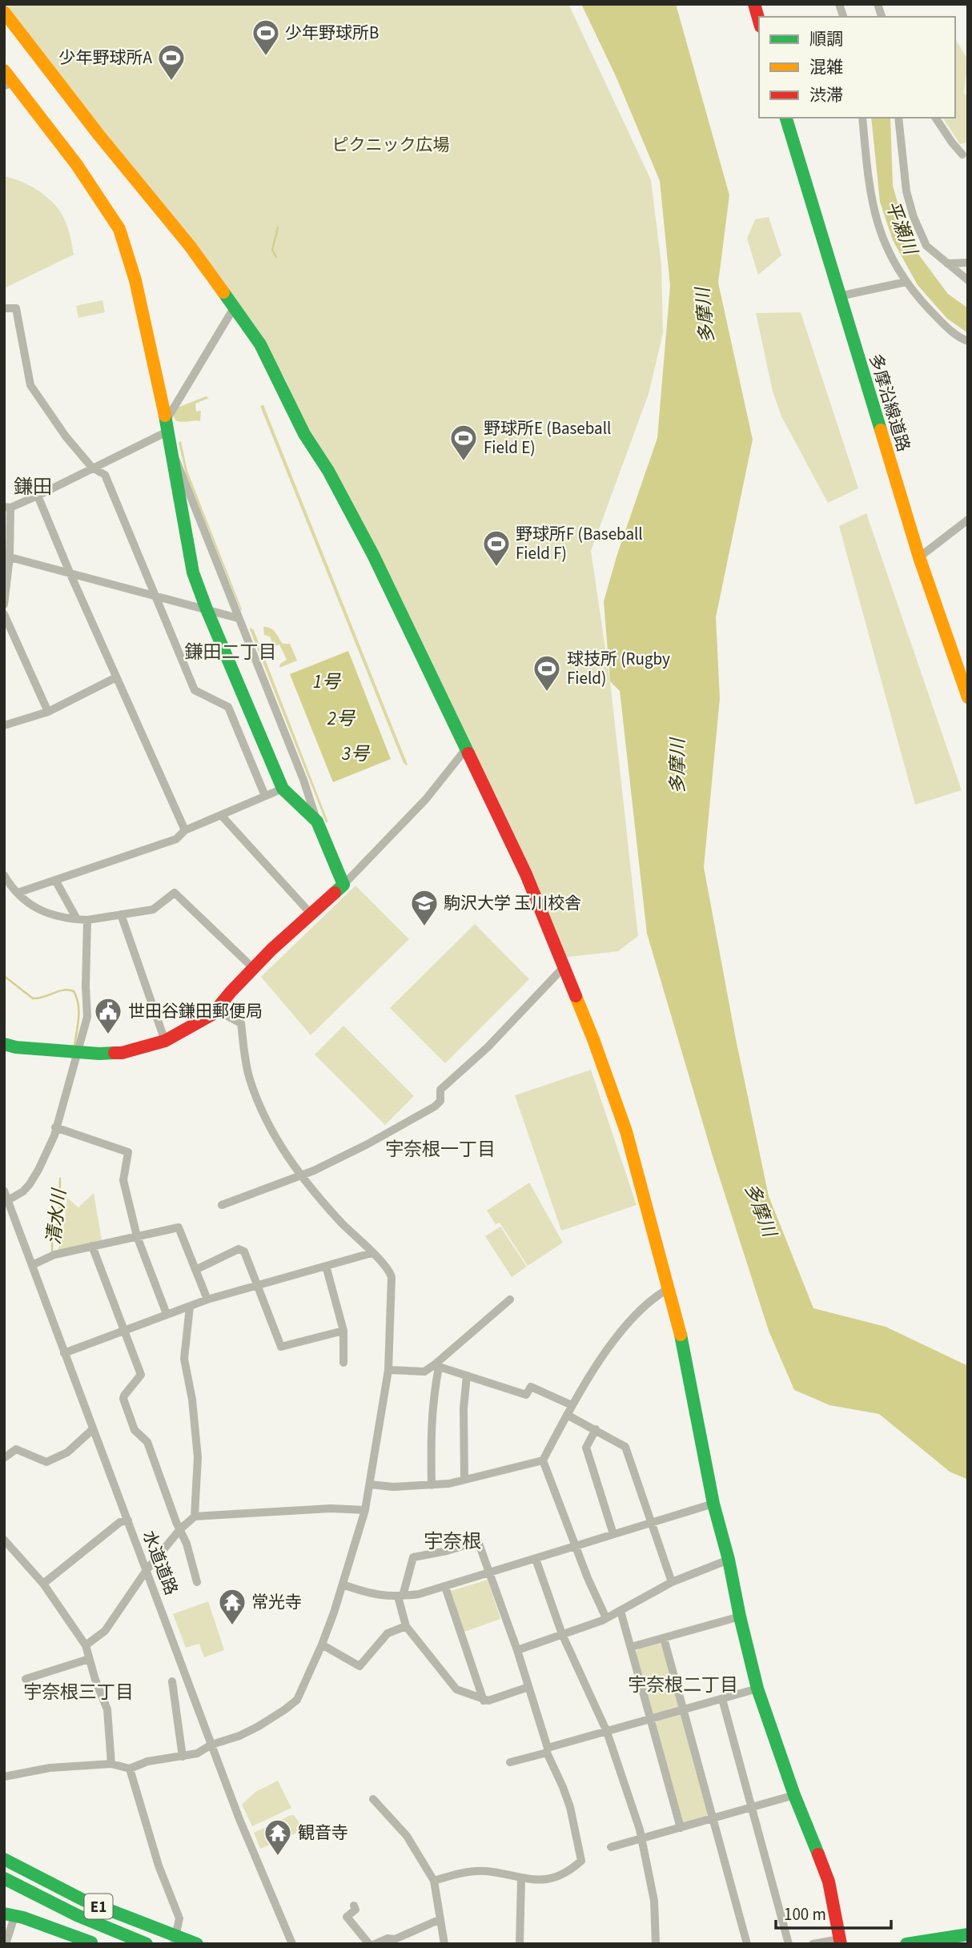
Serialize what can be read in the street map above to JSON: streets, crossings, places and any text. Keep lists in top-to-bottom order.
{
  "streets": {
    "main road": ["多摩沿線道路", "E1"],
    "street": ["水道道路"]
  },
  "districts": [
    "鎌田",
    "鎌田二丁目",
    "宇奈根一丁目",
    "宇奈根",
    "宇奈根二丁目",
    "宇奈根三丁目"
  ],
  "water": [
    "平瀬川",
    "多摩川",
    "1号",
    "2号",
    "3号",
    "清水川"
  ],
  "parks": ["ピクニック広場"],
  "places": {
    "sports": [
      "少年野球所B",
      "少年野球所A",
      "野球所E (Baseball Field E)",
      "野球所F (Baseball Field F)",
      "球技所 (Rugby Field)"
    ],
    "school or university": ["駒沢大学 玉川校舎"],
    "public building": ["世田谷鎌田郵便局"],
    "temple": ["常光寺", "観音寺"]
  },
  "legend": ["順調", "混雑", "渋滞"],
  "scale_bar": "100 m"
}
